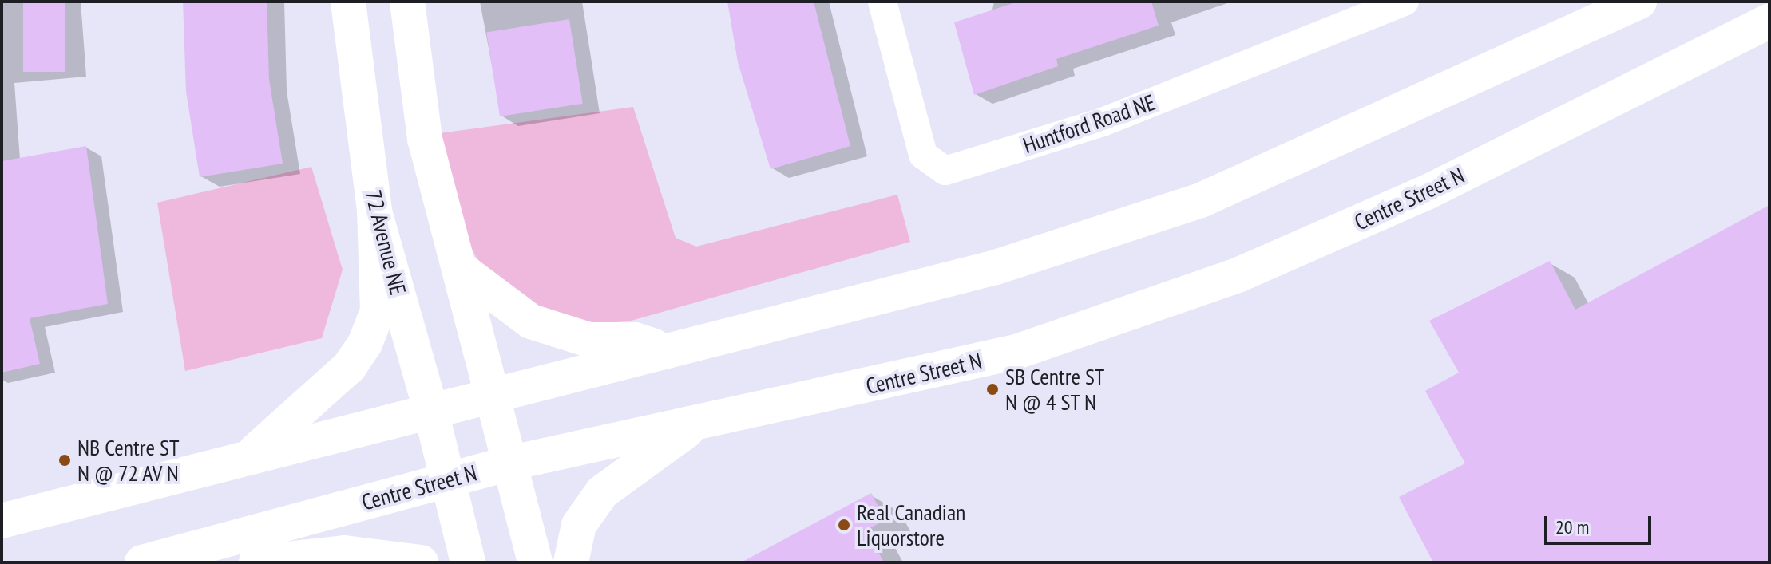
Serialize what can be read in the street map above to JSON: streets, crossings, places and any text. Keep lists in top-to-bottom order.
{
  "streets": {
    "main road": ["Centre Street N", "72 Avenue NE"],
    "street": ["Huntford Road NE"]
  },
  "crossings": [
    ["Centre Street N", "72 Avenue NE"]
  ],
  "places": ["SB Centre ST N @ 4 ST N", "NB Centre ST N @ 72 AV N", "Real Canadian Liquorstore"],
  "scale_bar": "20 m"
}
